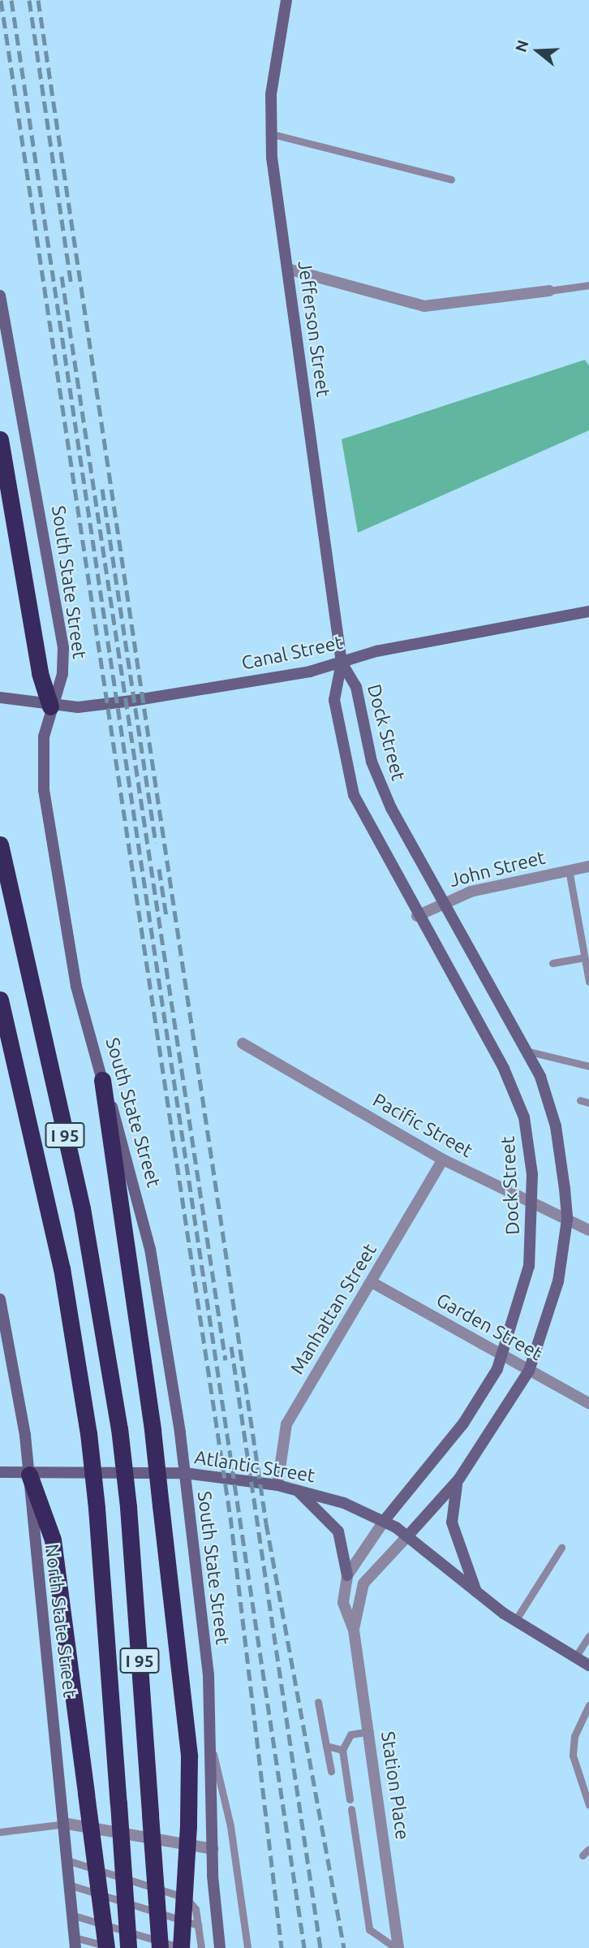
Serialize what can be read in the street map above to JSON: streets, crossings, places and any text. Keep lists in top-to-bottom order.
{
  "streets": {
    "highway": ["I 95"],
    "street": [
      "Jefferson Street",
      "South State Street",
      "Canal Street",
      "Dock Street",
      "John Street",
      "Pacific Street",
      "Manhattan Street",
      "Garden Street",
      "Atlantic Street",
      "North State Street",
      "Station Place"
    ]
  },
  "crossings": [
    ["Jefferson Street", "Canal Street"],
    ["Jefferson Street", "Dock Street"],
    ["South State Street", "Canal Street"],
    ["South State Street", "Atlantic Street"],
    ["Canal Street", "Dock Street"],
    ["Dock Street", "John Street"],
    ["Dock Street", "Pacific Street"],
    ["Dock Street", "Garden Street"],
    ["Dock Street", "Atlantic Street"],
    ["Dock Street", "Station Place"],
    ["Pacific Street", "Manhattan Street"],
    ["Manhattan Street", "Garden Street"],
    ["Manhattan Street", "Atlantic Street"],
    ["Atlantic Street", "North State Street"],
    ["Atlantic Street", "Station Place"]
  ],
  "north": "left"
}
